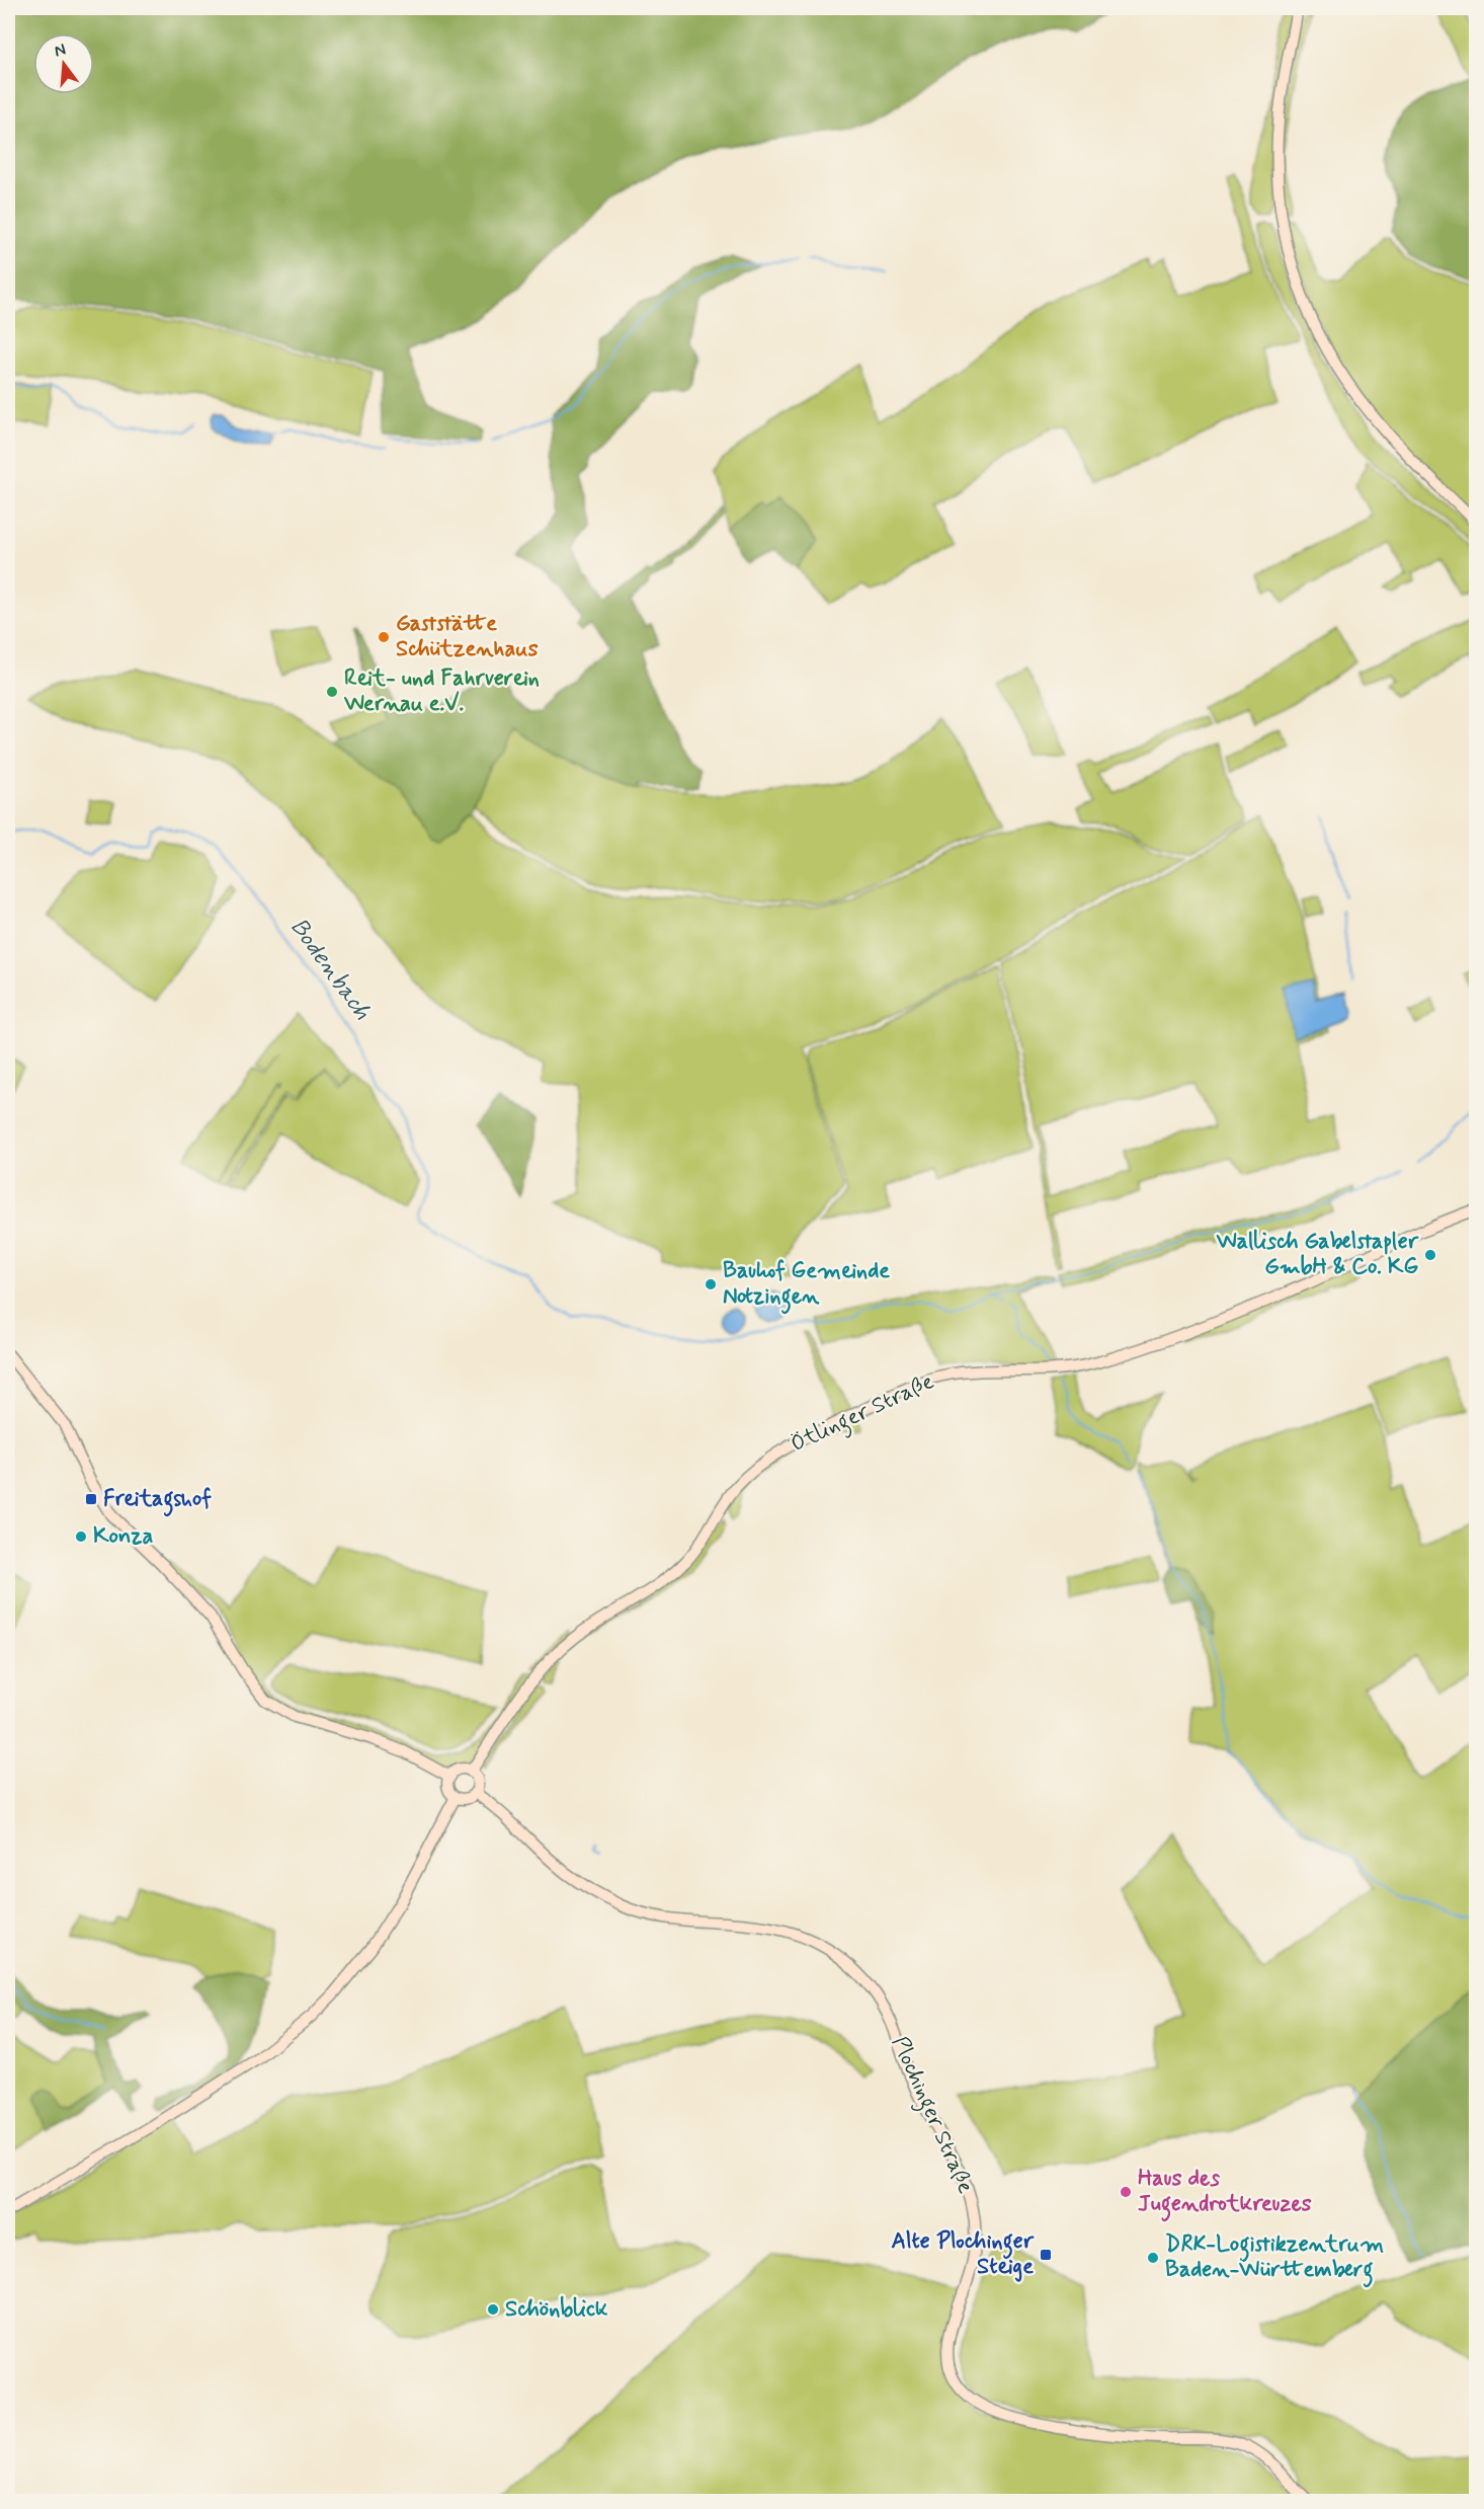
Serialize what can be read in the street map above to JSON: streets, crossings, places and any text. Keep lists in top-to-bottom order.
{
  "streets": {
    "main road": ["Ötlinger Straße", "Plochinger Straße"]
  },
  "crossings": [
    ["Ötlinger Straße", "Plochinger Straße"]
  ],
  "water": ["Bodenbach"],
  "places": {
    "other": [
      "Gaststätte Schützenhaus",
      "Reit- und Fahrverein Wernau e.V.",
      "Wallisch Gabelstapler GmbH & Co. KG",
      "Bauhof Gemeinde Notzingen",
      "Konza",
      "Haus des Jugendrotkreuzes",
      "DRK-Logistikzentrum Baden-Württemberg",
      "Schönblick"
    ],
    "transit": ["Freitagshof", "Alte Plochinger Steige"]
  },
  "north": "top"
}
